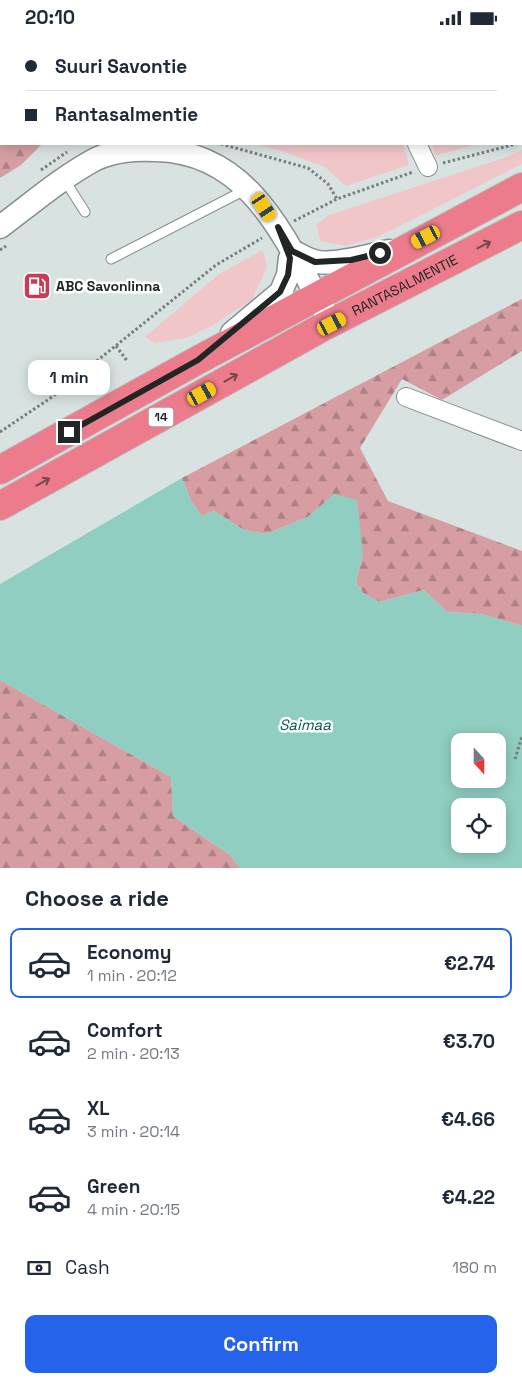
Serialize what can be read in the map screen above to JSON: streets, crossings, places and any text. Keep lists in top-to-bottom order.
{
  "streets": {
    "highway": ["RANTASALMENTIE", "14"]
  },
  "water": ["Saimaa"],
  "places": {
    "fuel station": ["ABC Savonlinna"]
  },
  "north": "bottom",
  "page": {
    "status": "20:10",
    "banner": ["Suuri Savontie", "Rantasalmentie"],
    "bubble": "1 min",
    "heading": "Choose a ride",
    "list": [
      {
        "name": "Economy",
        "note": "1 min · 20:12",
        "value": "€2.74"
      },
      {
        "name": "Comfort",
        "note": "2 min · 20:13",
        "value": "€3.70"
      },
      {
        "name": "XL",
        "note": "3 min · 20:14",
        "value": "€4.66"
      },
      {
        "name": "Green",
        "note": "4 min · 20:15",
        "value": "€4.22"
      }
    ],
    "pay": ["Cash", "180 m"],
    "buttons": "Confirm"
  }
}
